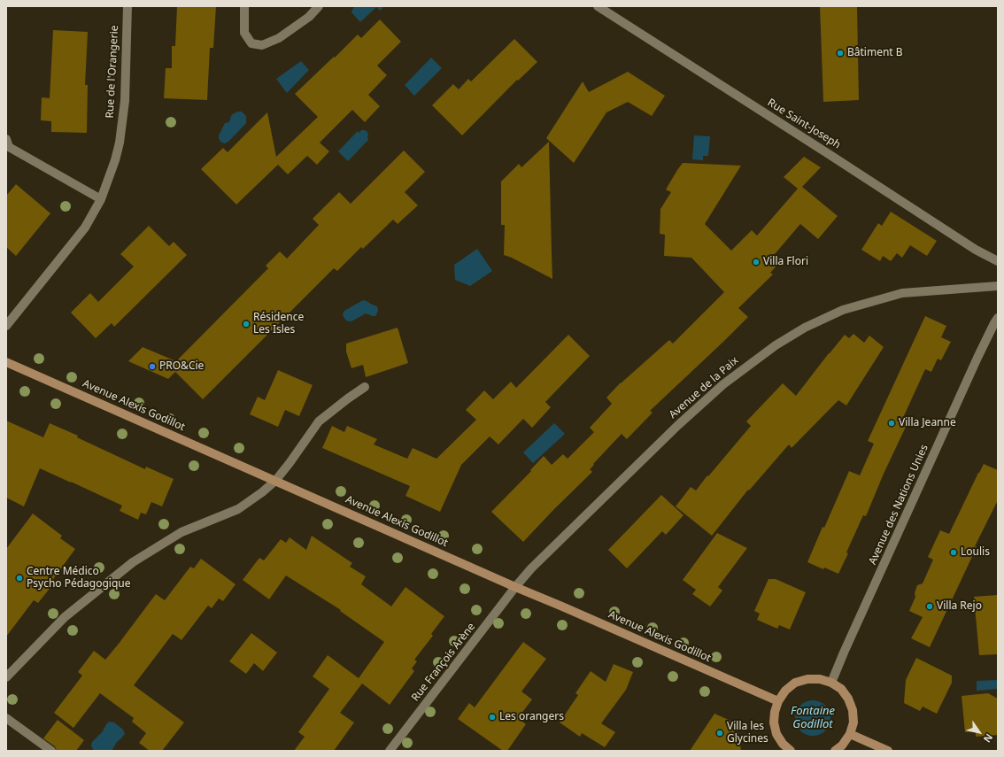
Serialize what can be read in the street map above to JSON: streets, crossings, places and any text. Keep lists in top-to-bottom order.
{
  "streets": {
    "main road": ["Avenue Alexis Godillot"],
    "street": [
      "Rue de l'Orangerie",
      "Rue Saint-Joseph",
      "Avenue de la Paix",
      "Avenue des Nations Unies",
      "Rue François Arène"
    ]
  },
  "crossings": [
    ["Avenue de la Paix", "Avenue Alexis Godillot"],
    ["Avenue de la Paix", "Rue François Arène"],
    ["Avenue Alexis Godillot", "Rue François Arène"]
  ],
  "water": ["Fontaine Godillot"],
  "places": [
    "Bâtiment B",
    "Villa Flori",
    "Résidence Les Isles",
    "PRO&Cie",
    "Villa Jeanne",
    "Loulis",
    "Centre Médico Psycho Pédagogique",
    "Villa Rejo",
    "Les orangers",
    "Villa les Glycines"
  ],
  "north": "bottom right"
}
